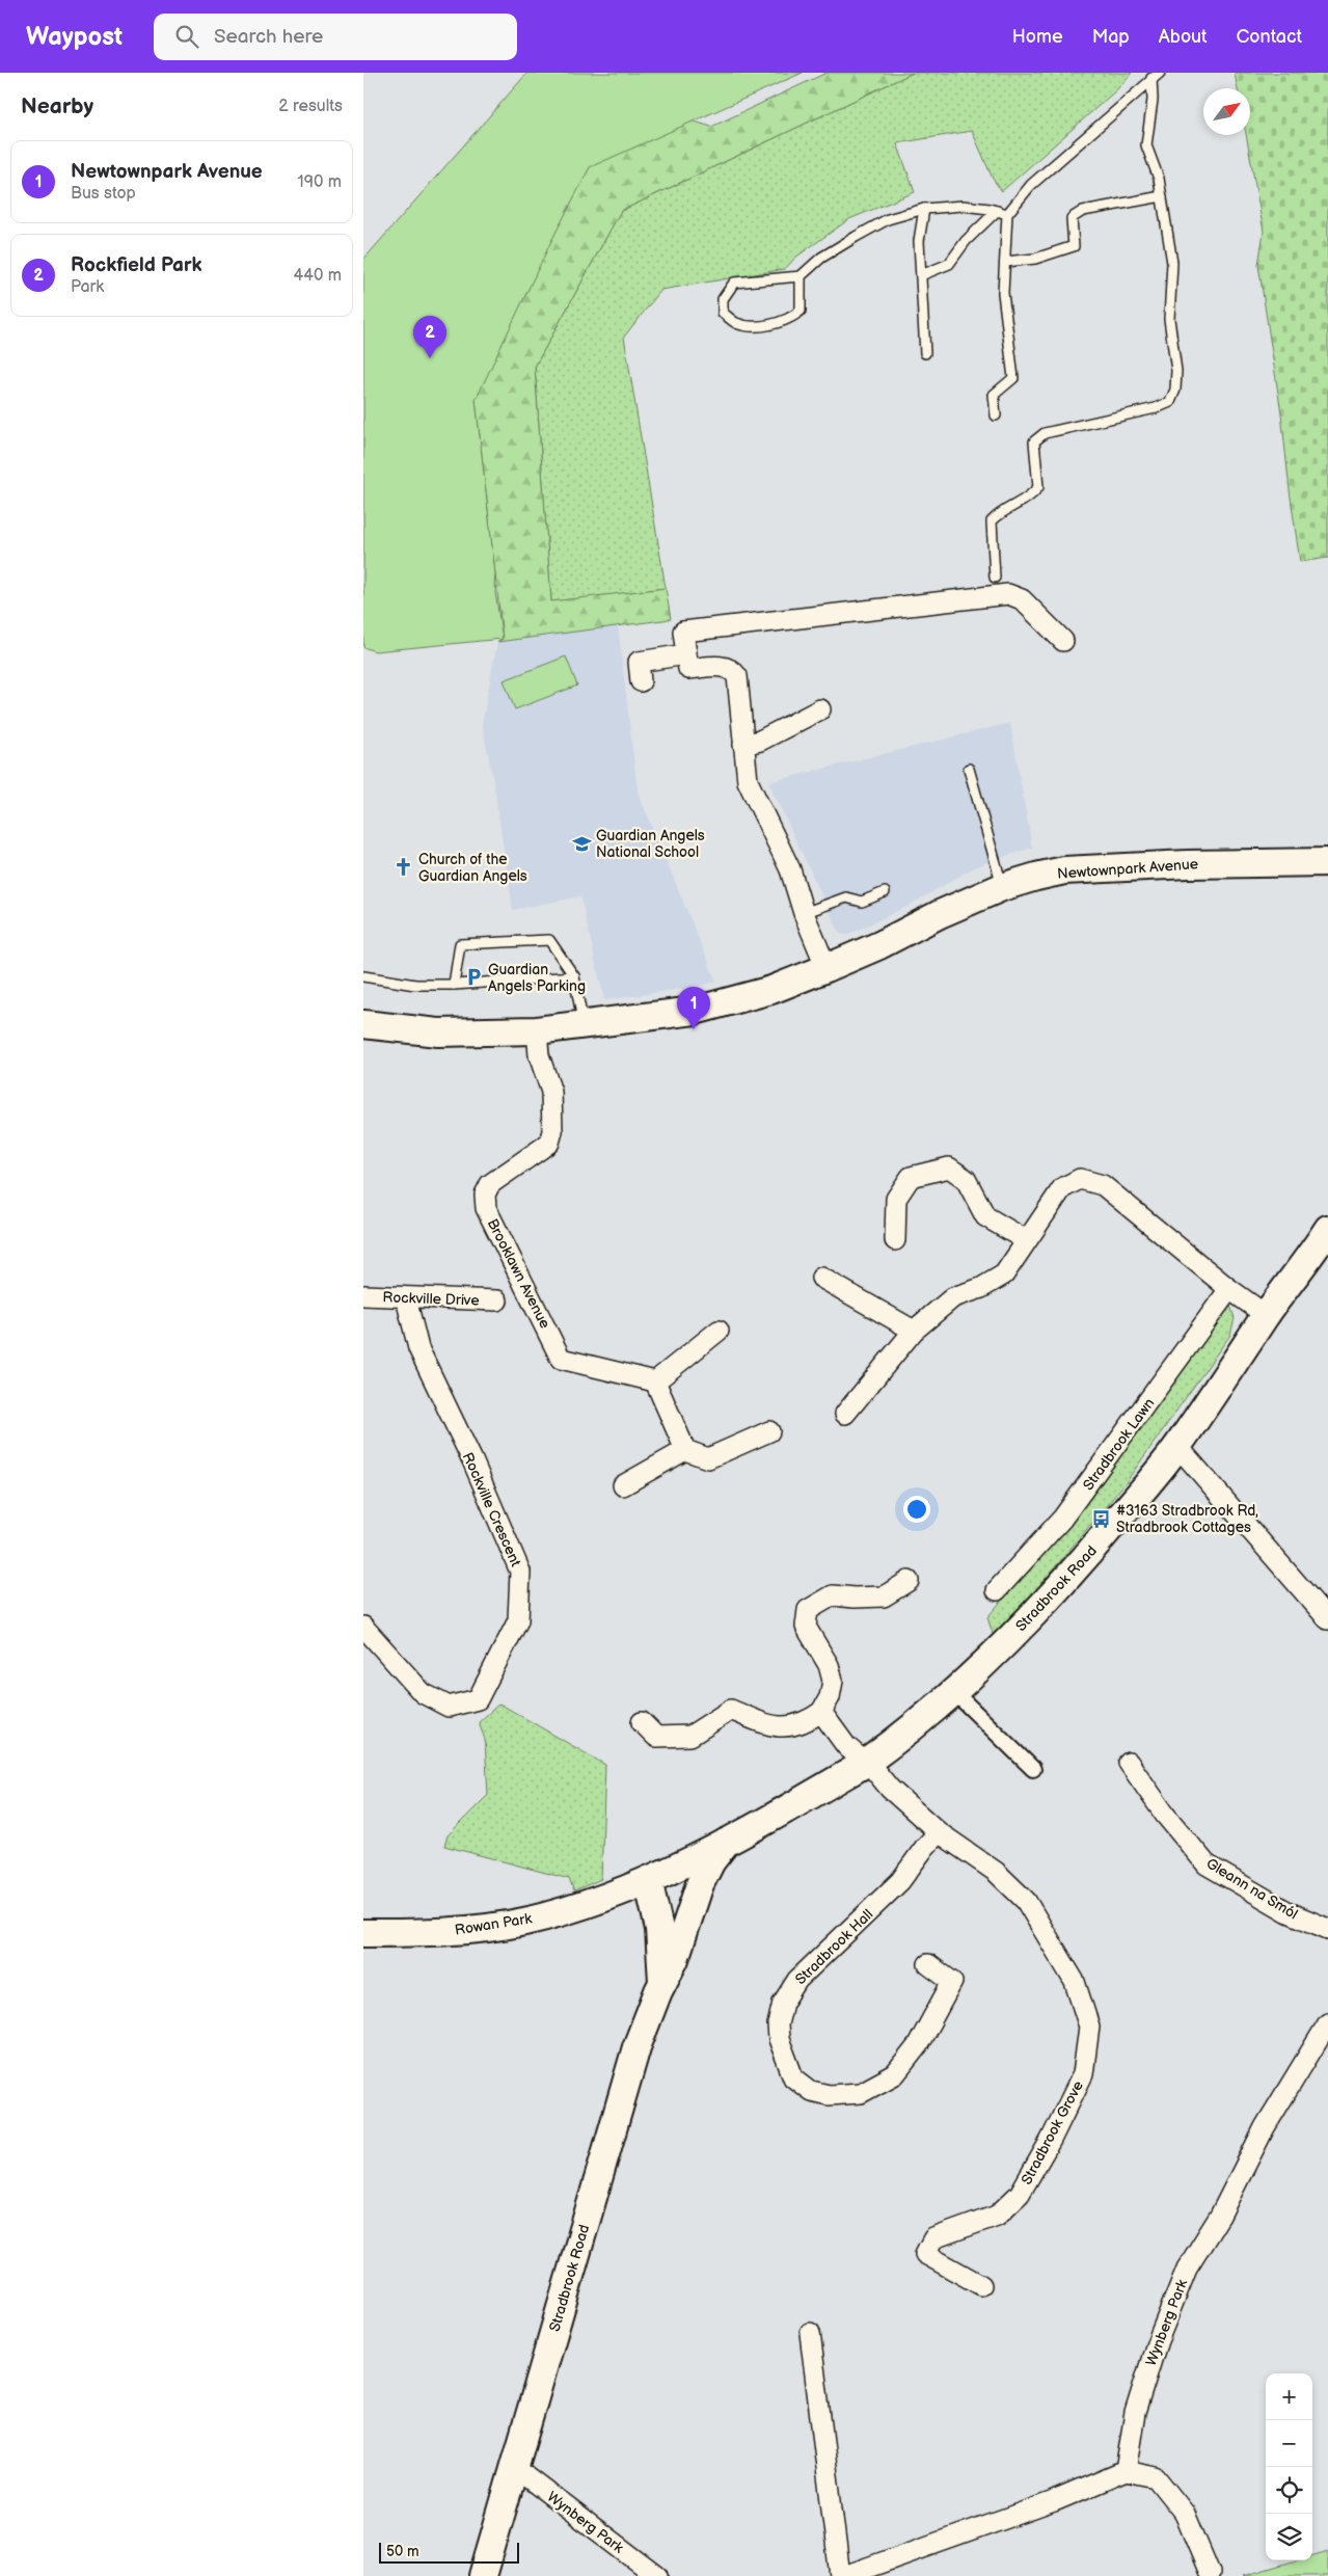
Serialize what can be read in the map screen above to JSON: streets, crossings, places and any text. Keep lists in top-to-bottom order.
{
  "streets": {
    "main road": ["Newtownpark Avenue", "Stradbrook Road", "Rowan Park"],
    "street": [
      "Brooklawn Avenue",
      "Rockville Drive",
      "Stradbrook Lawn",
      "Rockville Crescent",
      "Gleann na Smól",
      "Stradbrook Hall",
      "Stradbrook Grove",
      "Wynberg Park"
    ]
  },
  "crossings": [
    ["Newtownpark Avenue", "Brooklawn Avenue"],
    ["Rockville Drive", "Rockville Crescent"],
    ["Stradbrook Road", "Rowan Park"],
    ["Stradbrook Road", "Stradbrook Grove"],
    ["Stradbrook Road", "Wynberg Park"],
    ["Stradbrook Hall", "Stradbrook Grove"]
  ],
  "places": {
    "school or university": ["Guardian Angels National School"],
    "church": ["Church of the Guardian Angels"],
    "parking": ["Guardian Angels Parking"],
    "bus stop": ["#3163 Stradbrook Rd, Stradbrook Cottages"]
  },
  "scale_bar": "50 m",
  "north": "top right",
  "page": {
    "header": "Waypost",
    "search": "Search here",
    "nav": [
      "Home",
      "Map",
      "About",
      "Contact"
    ],
    "heading": ["Nearby", "2 results"],
    "list": [
      {
        "mark": "1",
        "name": "Newtownpark Avenue",
        "note": "Bus stop",
        "value": "190 m"
      },
      {
        "mark": "2",
        "name": "Rockfield Park",
        "note": "Park",
        "value": "440 m"
      }
    ],
    "pins": ["2", "1"],
    "map_buttons": ["+", "−"],
    "scale": "50 m"
  }
}
